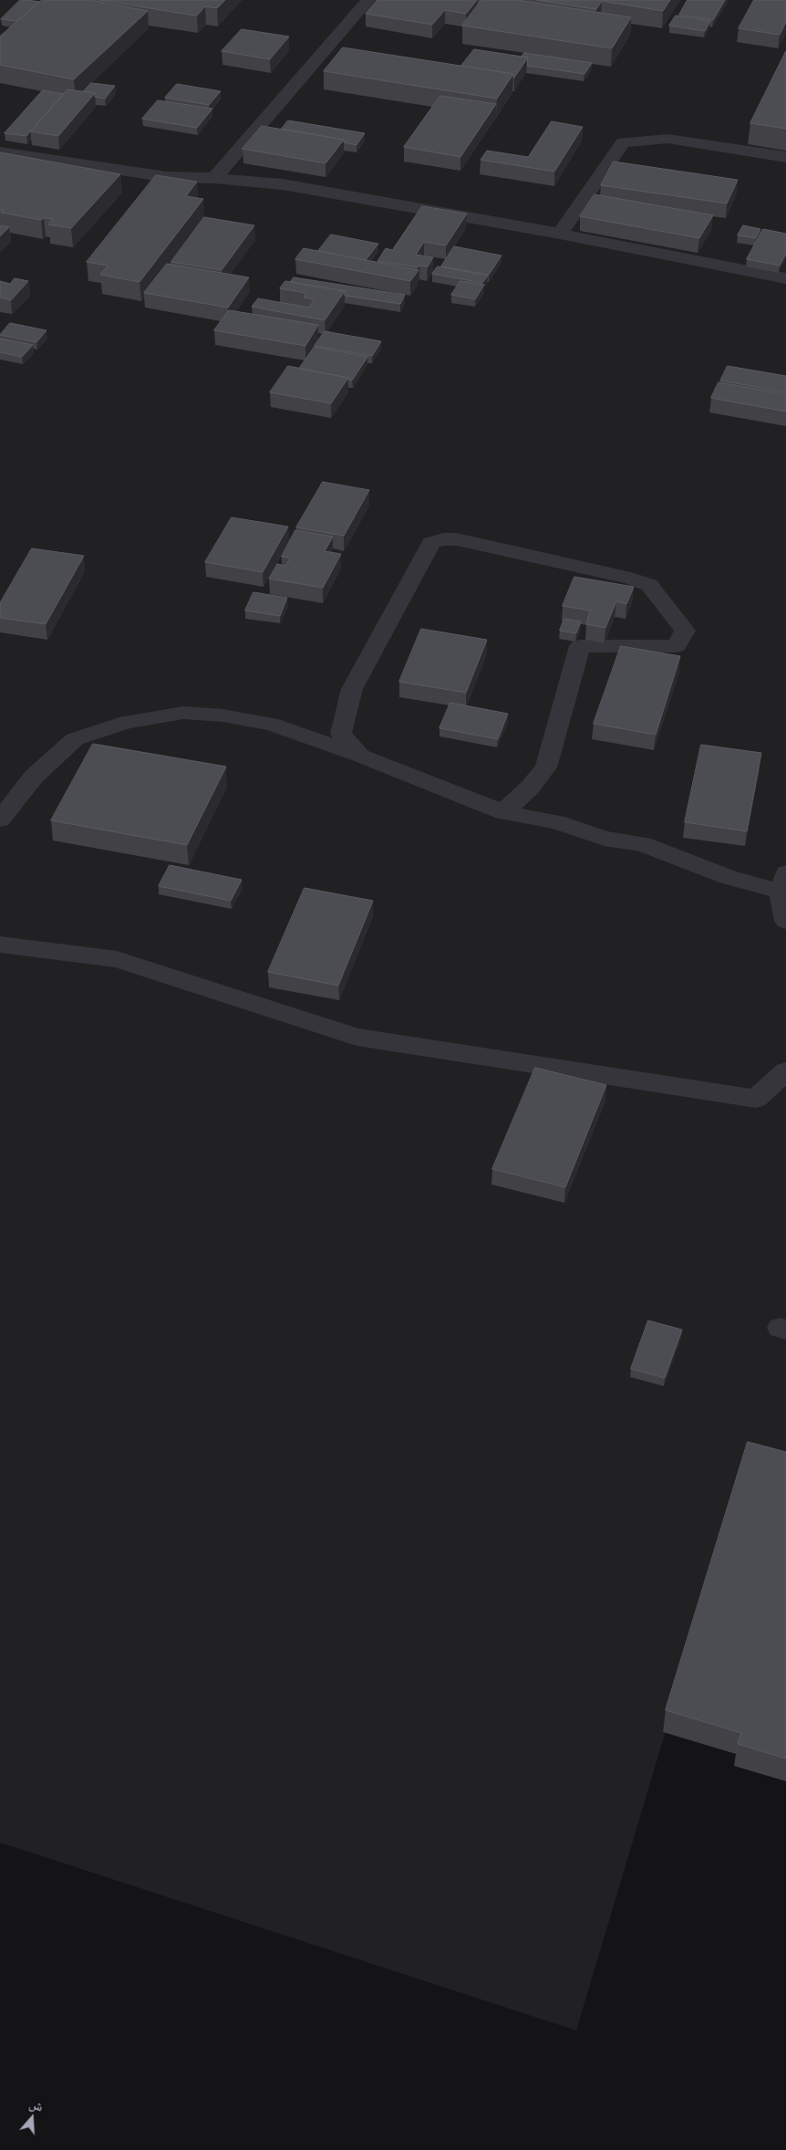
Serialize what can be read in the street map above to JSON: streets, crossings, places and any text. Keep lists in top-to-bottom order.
{
  "north": "top"
}
